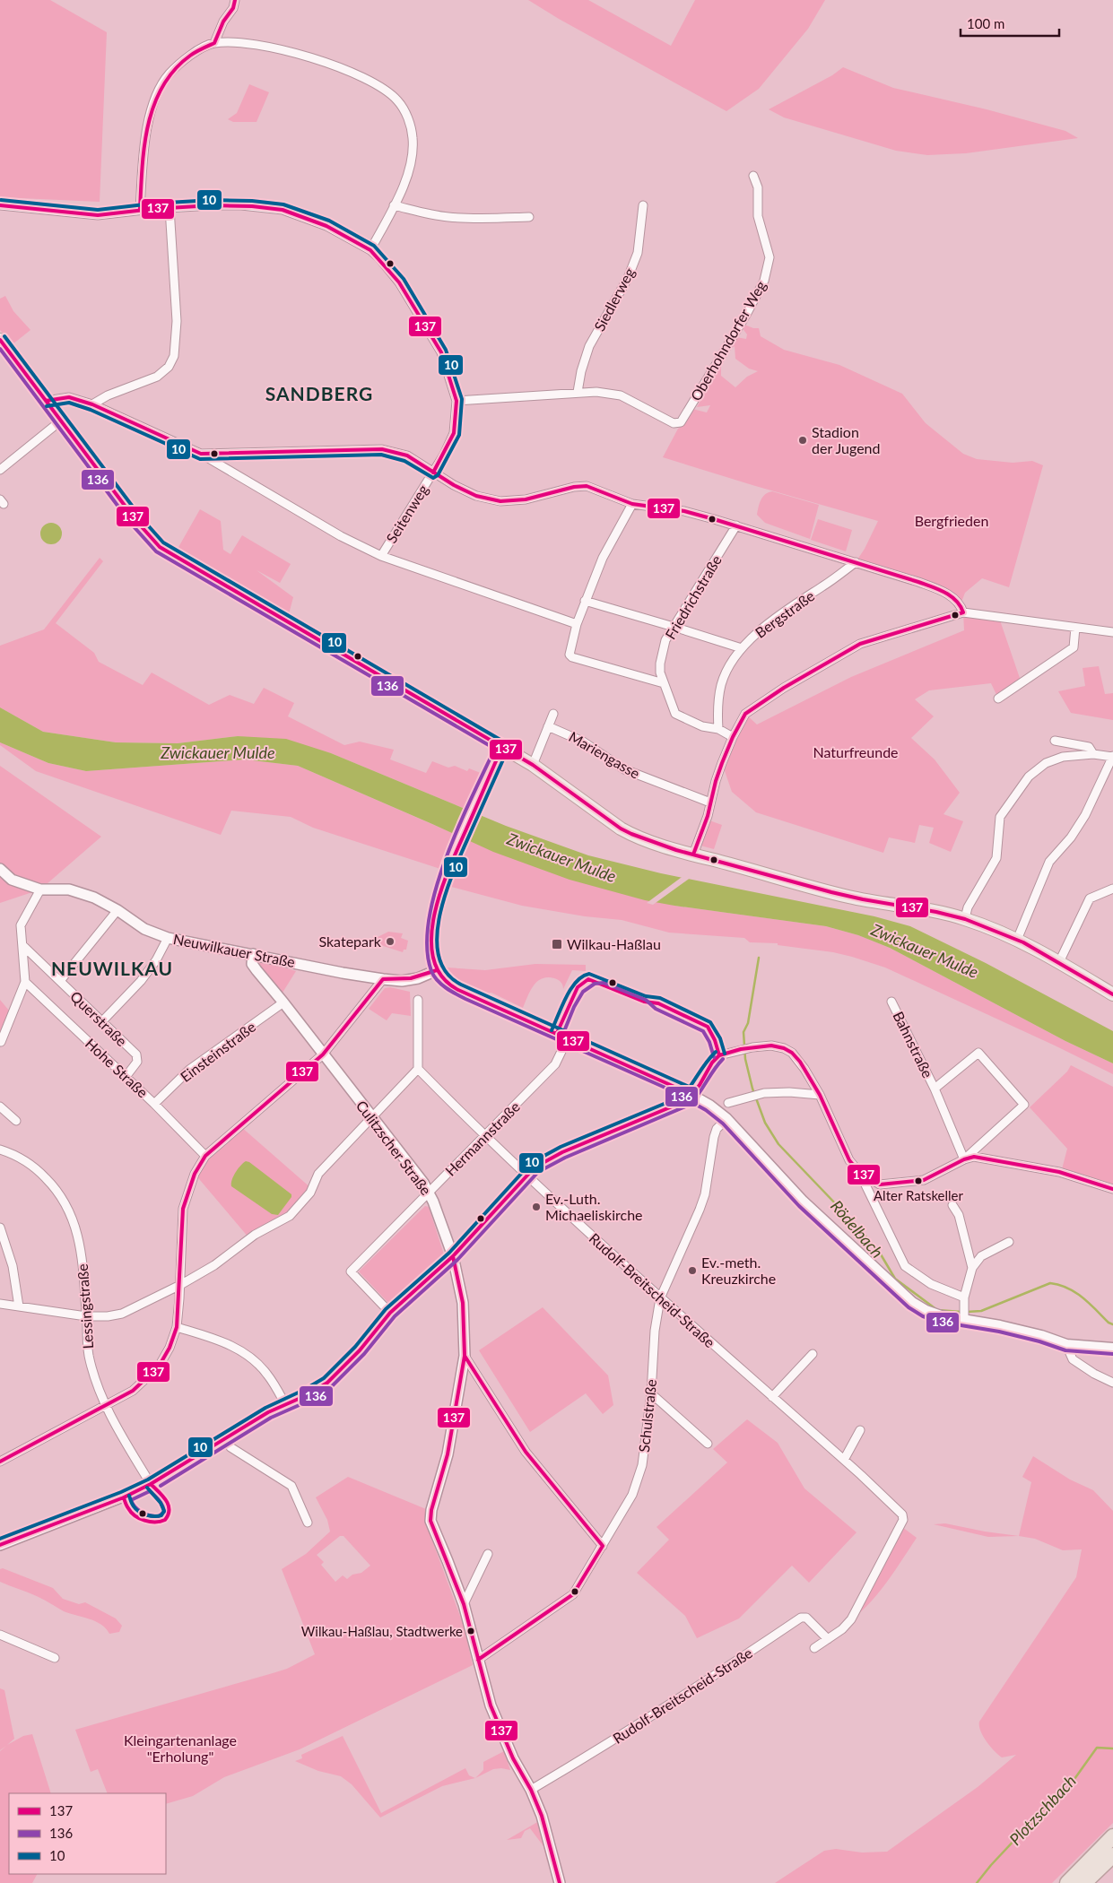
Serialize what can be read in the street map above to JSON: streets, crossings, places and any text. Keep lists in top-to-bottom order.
{
  "streets": {
    "street": [
      "Siedlerweg",
      "Oberhohndorfer Weg",
      "Seitenweg",
      "Friedrichstraße",
      "Bergstraße",
      "Mariengasse",
      "Neuwilkauer Straße",
      "Querstraße",
      "Bahnstraße",
      "Einsteinstraße",
      "Hohe Straße",
      "Hermannstraße",
      "Culitzscher Straße",
      "Rudolf-Breitscheid-Straße",
      "Lessingstraße",
      "Schulstraße"
    ]
  },
  "crossings": [
    ["Siedlerweg", "Oberhohndorfer Weg"],
    ["Friedrichstraße", "Bergstraße"],
    ["Neuwilkauer Straße", "Culitzscher Straße"],
    ["Querstraße", "Hohe Straße"],
    ["Einsteinstraße", "Hohe Straße"],
    ["Einsteinstraße", "Culitzscher Straße"],
    ["Hermannstraße", "Culitzscher Straße"],
    ["Hermannstraße", "Rudolf-Breitscheid-Straße"],
    ["Culitzscher Straße", "Rudolf-Breitscheid-Straße"],
    ["Culitzscher Straße", "Schulstraße"],
    ["Rudolf-Breitscheid-Straße", "Schulstraße"]
  ],
  "districts": ["SANDBERG", "NEUWILKAU"],
  "water": ["Zwickauer Mulde", "Rödelbach", "Plotzschbach"],
  "parks": ["Bergfrieden", "Naturfreunde", "Kleingartenanlage \"Erholung\""],
  "places": {
    "other": [
      "Stadion der Jugend",
      "Skatepark",
      "Alter Ratskeller",
      "Ev.-Luth. Michaeliskirche",
      "Ev.-meth. Kreuzkirche",
      "Wilkau-Haßlau, Stadtwerke"
    ],
    "transit": ["Wilkau-Haßlau"]
  },
  "lines": ["transit line 137", "transit line 10", "transit line 136"],
  "legend": ["137", "136", "10"],
  "scale_bar": "100 m"
}
